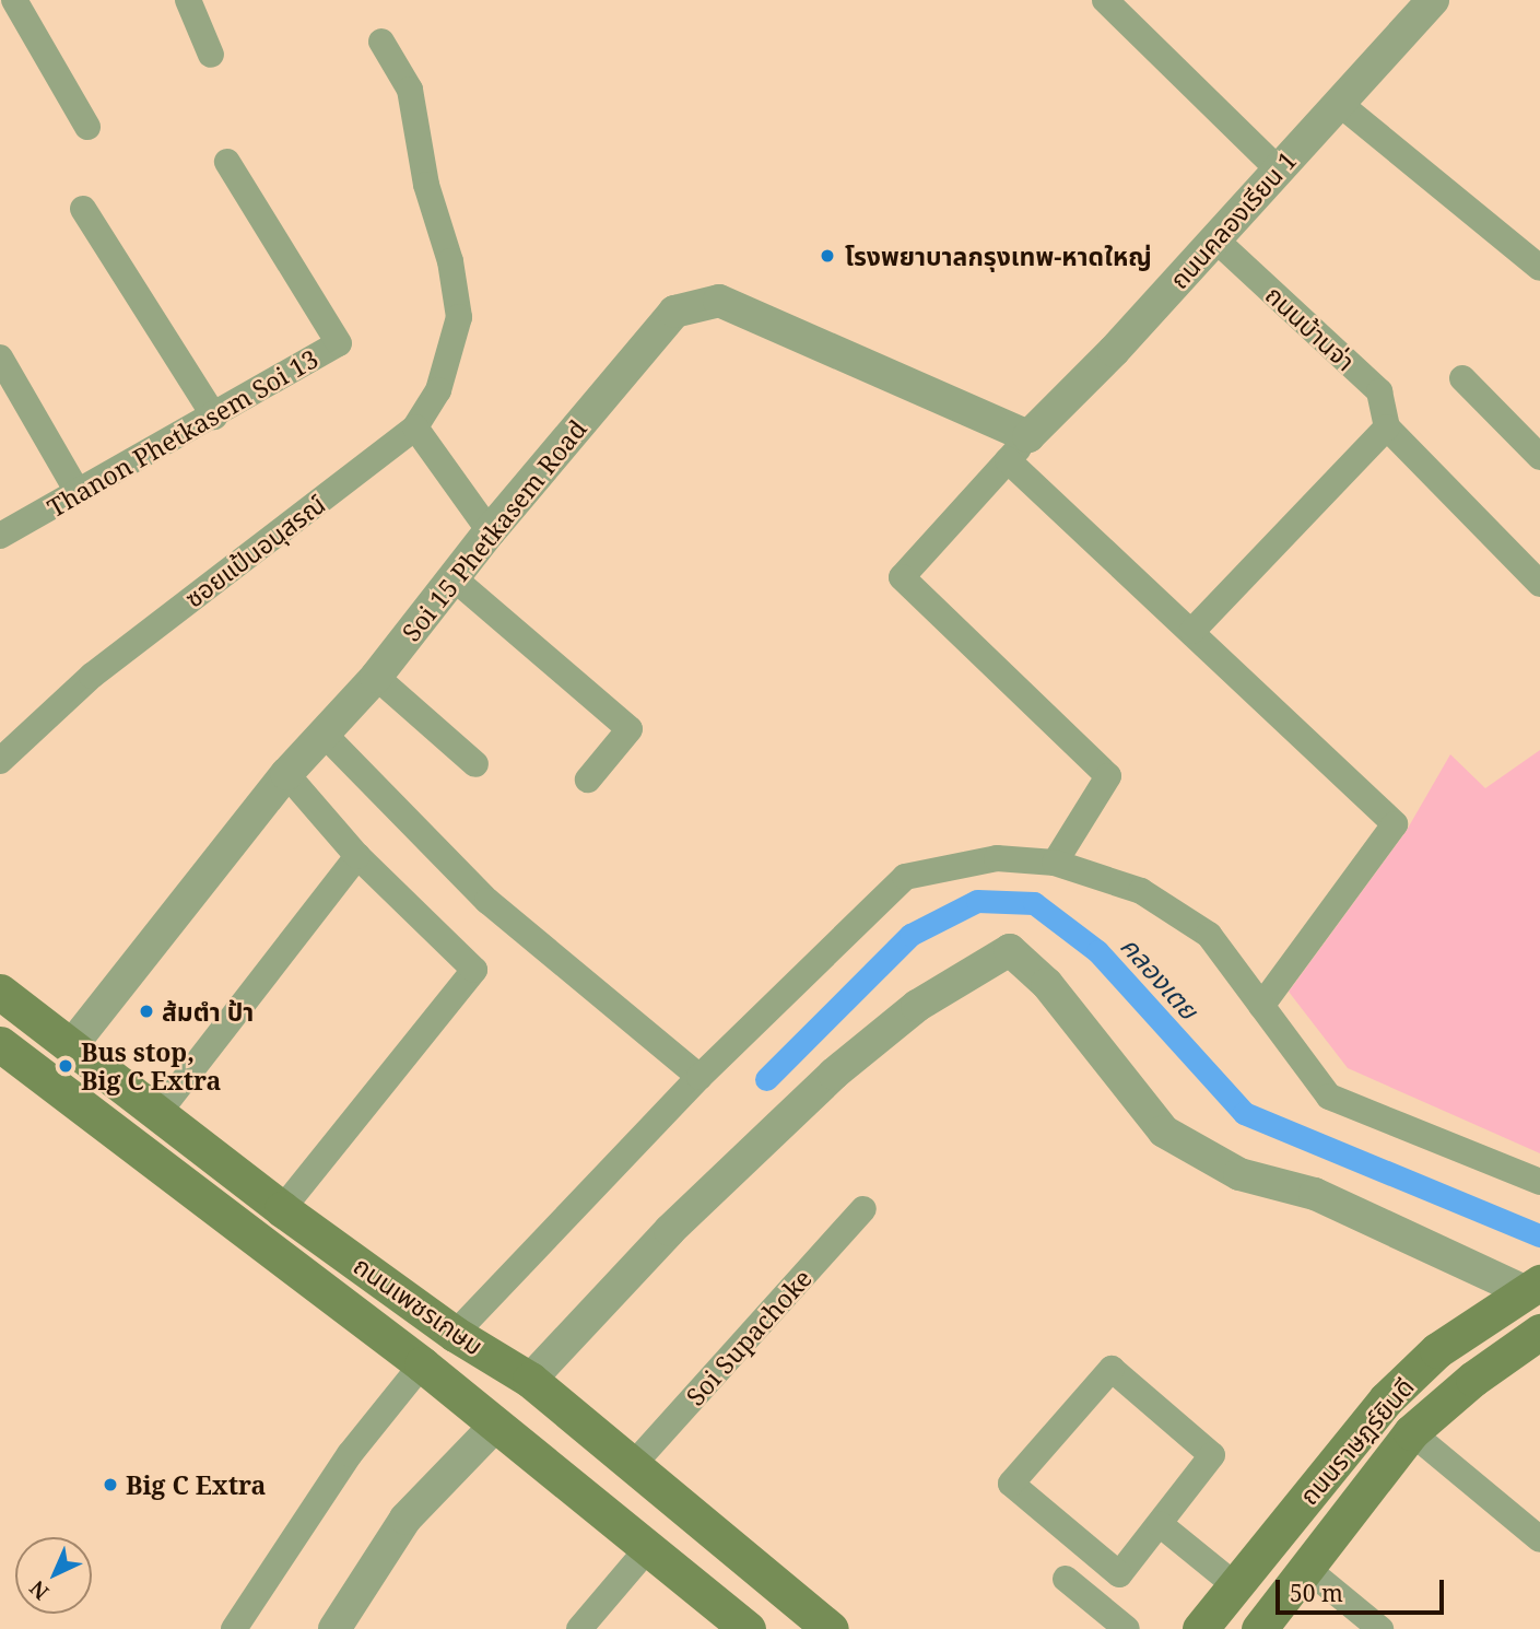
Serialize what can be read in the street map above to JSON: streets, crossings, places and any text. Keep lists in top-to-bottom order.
{
  "streets": {
    "main road": ["ถนนเพชรเกษม", "ถนนราษฎร์ยินดี"],
    "street": [
      "ถนนคลองเรียน 1",
      "ถนนบ้านจ่า",
      "Thanon Phetkasem Soi 13",
      "Soi 15 Phetkasem Road",
      "ซอยแป้นอนุสรณ์",
      "Soi Supachoke"
    ]
  },
  "crossings": [
    ["ถนนคลองเรียน 1", "ถนนบ้านจ่า"],
    ["ถนนคลองเรียน 1", "Soi 15 Phetkasem Road"],
    ["Soi 15 Phetkasem Road", "ถนนเพชรเกษม"],
    ["ถนนเพชรเกษม", "Soi Supachoke"]
  ],
  "water": ["คลองเตย"],
  "places": [
    "โรงพยาบาลกรุงเทพ-หาดใหญ่",
    "ส้มตำ ป้า",
    "Bus stop, Big C Extra",
    "Big C Extra"
  ],
  "scale_bar": "50 m",
  "north": "bottom left"
}
